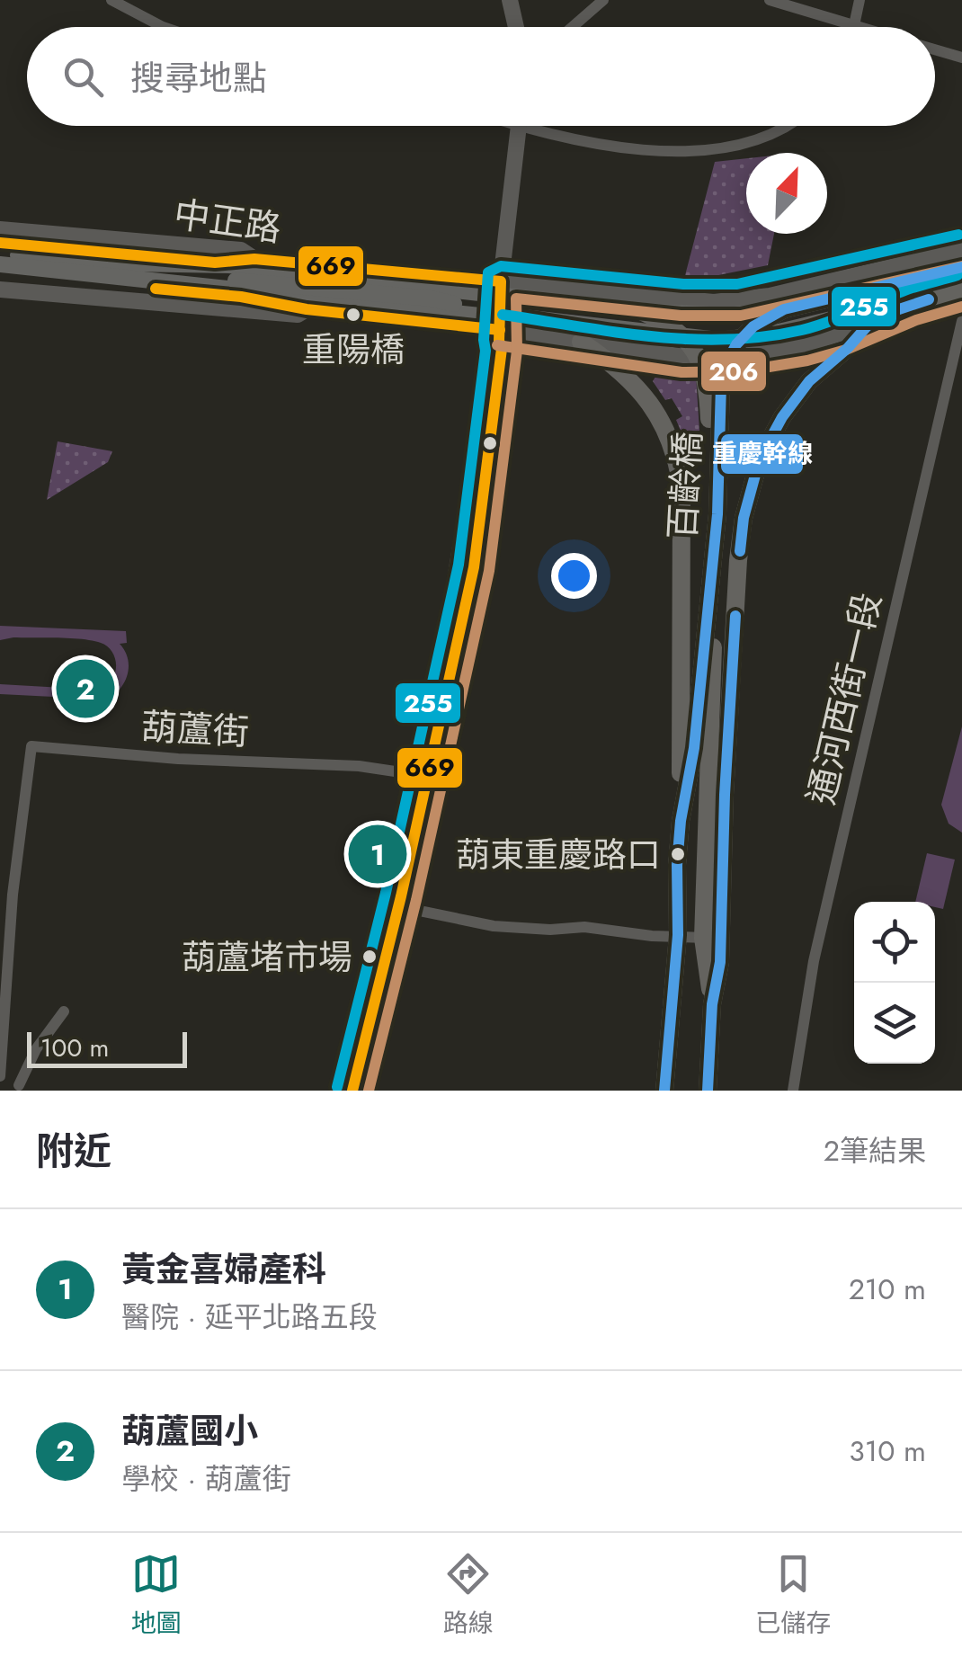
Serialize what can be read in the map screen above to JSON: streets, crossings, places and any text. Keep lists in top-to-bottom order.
{
  "streets": {
    "main road": ["百齡橋"],
    "street": ["中正路", "通河西街一段", "葫蘆街"]
  },
  "places": ["重陽橋", "葫東重慶路口", "葫蘆堵市場"],
  "lines": [
    "transit line 255",
    "transit line 669",
    "transit line 206",
    "transit line 重慶幹線"
  ],
  "scale_bar": "100 m",
  "north": "top right",
  "page": {
    "search": "搜尋地點",
    "pins": ["2", "1"],
    "scale": "100 m",
    "heading": ["附近", "2筆結果"],
    "list": [
      {
        "mark": "1",
        "name": "黃金喜婦產科",
        "note": "醫院 · 延平北路五段",
        "value": "210 m"
      },
      {
        "mark": "2",
        "name": "葫蘆國小",
        "note": "學校 · 葫蘆街",
        "value": "310 m"
      }
    ],
    "nav": ["地圖", "路線", "已儲存"]
  }
}
